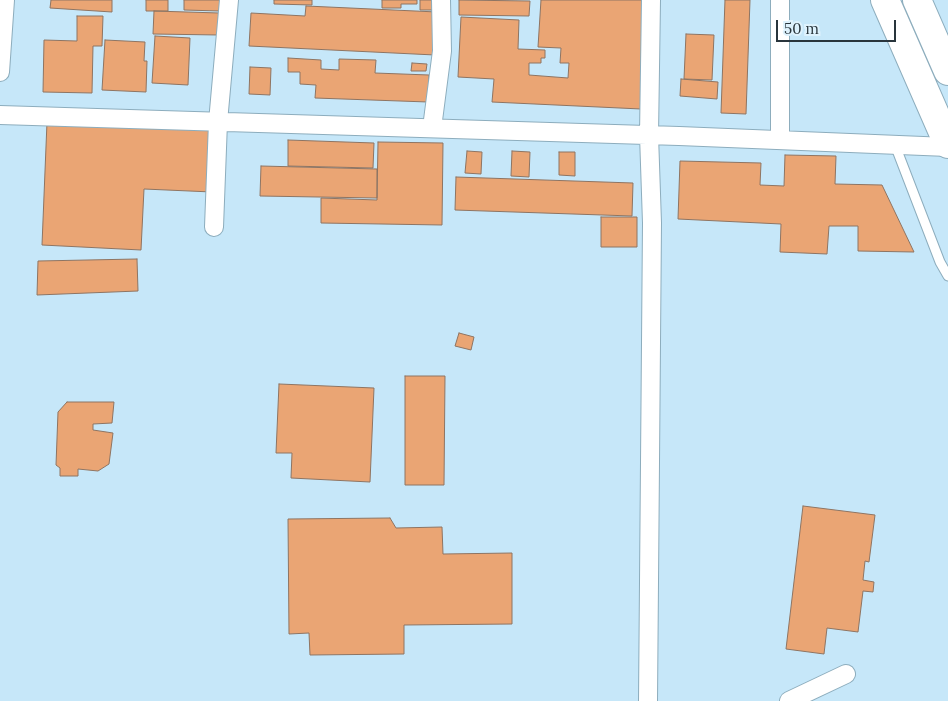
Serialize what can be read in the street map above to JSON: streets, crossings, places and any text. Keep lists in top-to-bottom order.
{
  "scale_bar": "50 m"
}
